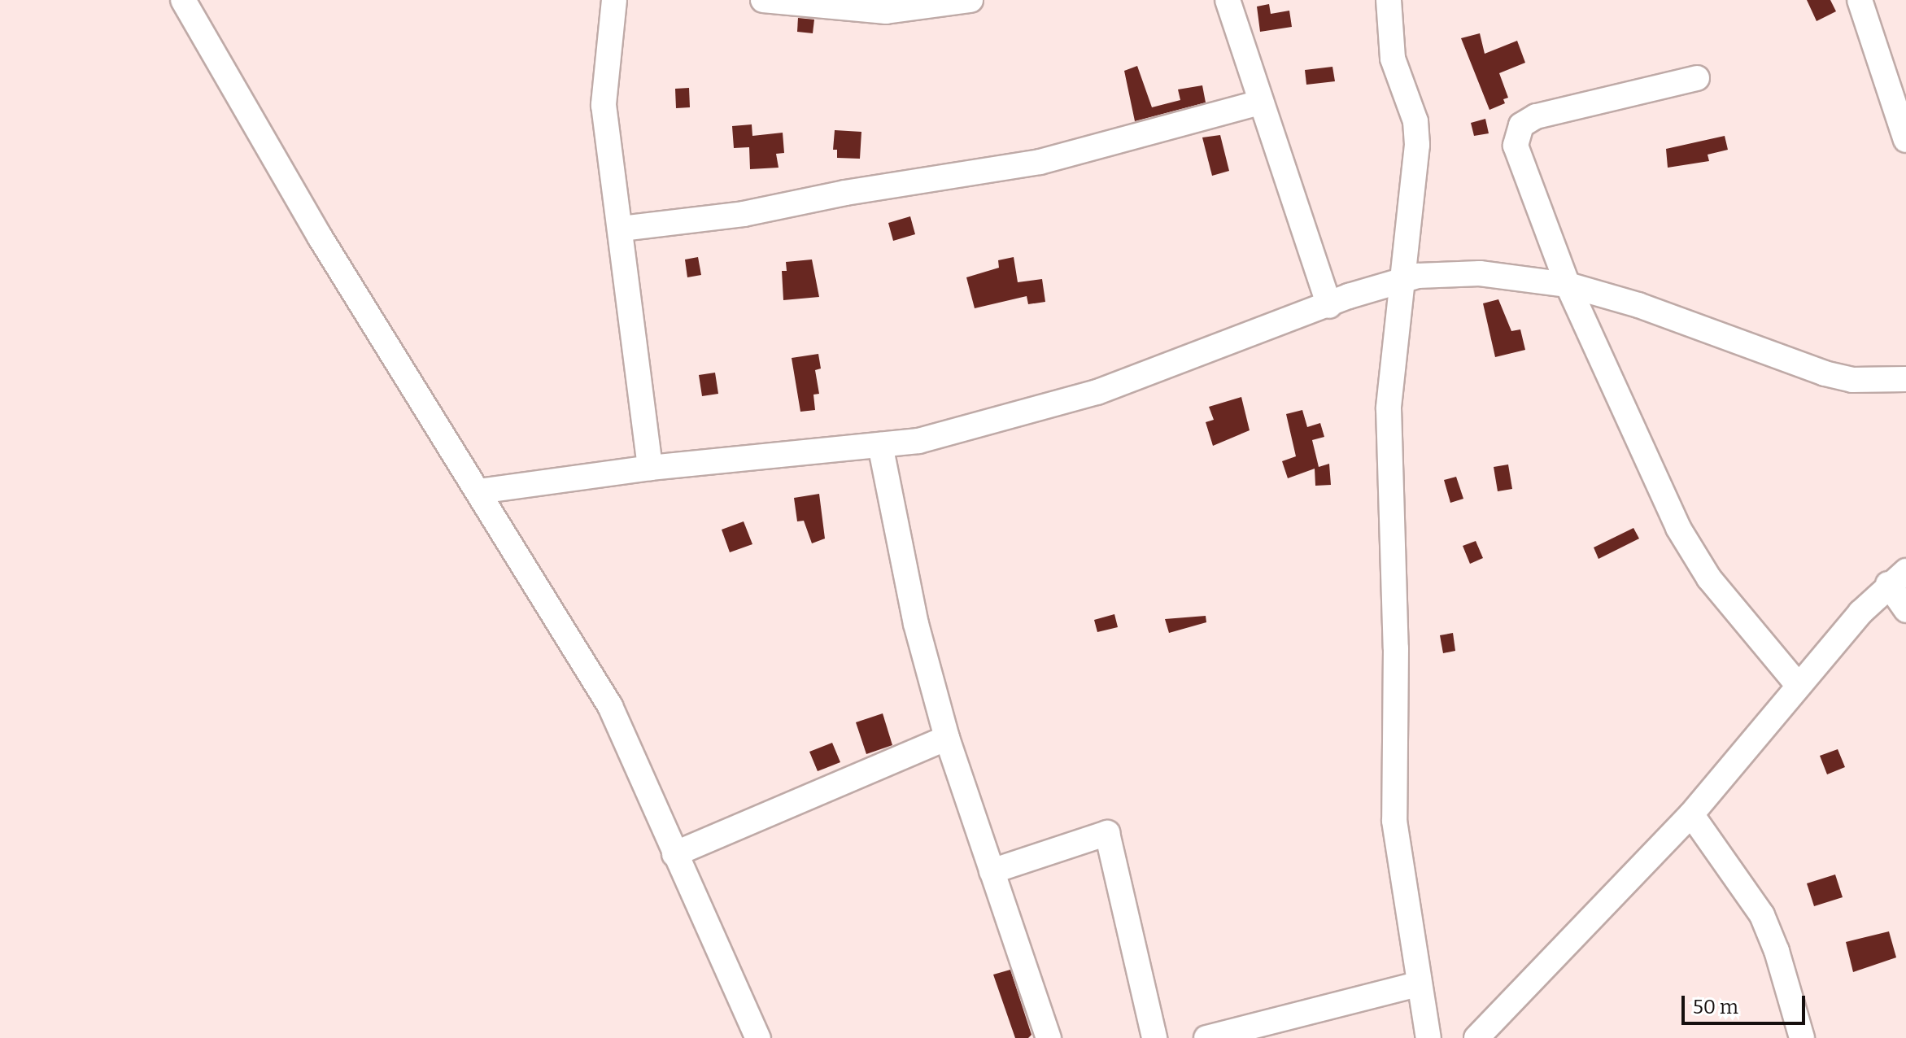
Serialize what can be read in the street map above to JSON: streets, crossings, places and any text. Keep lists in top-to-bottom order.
{
  "scale_bar": "50 m"
}
